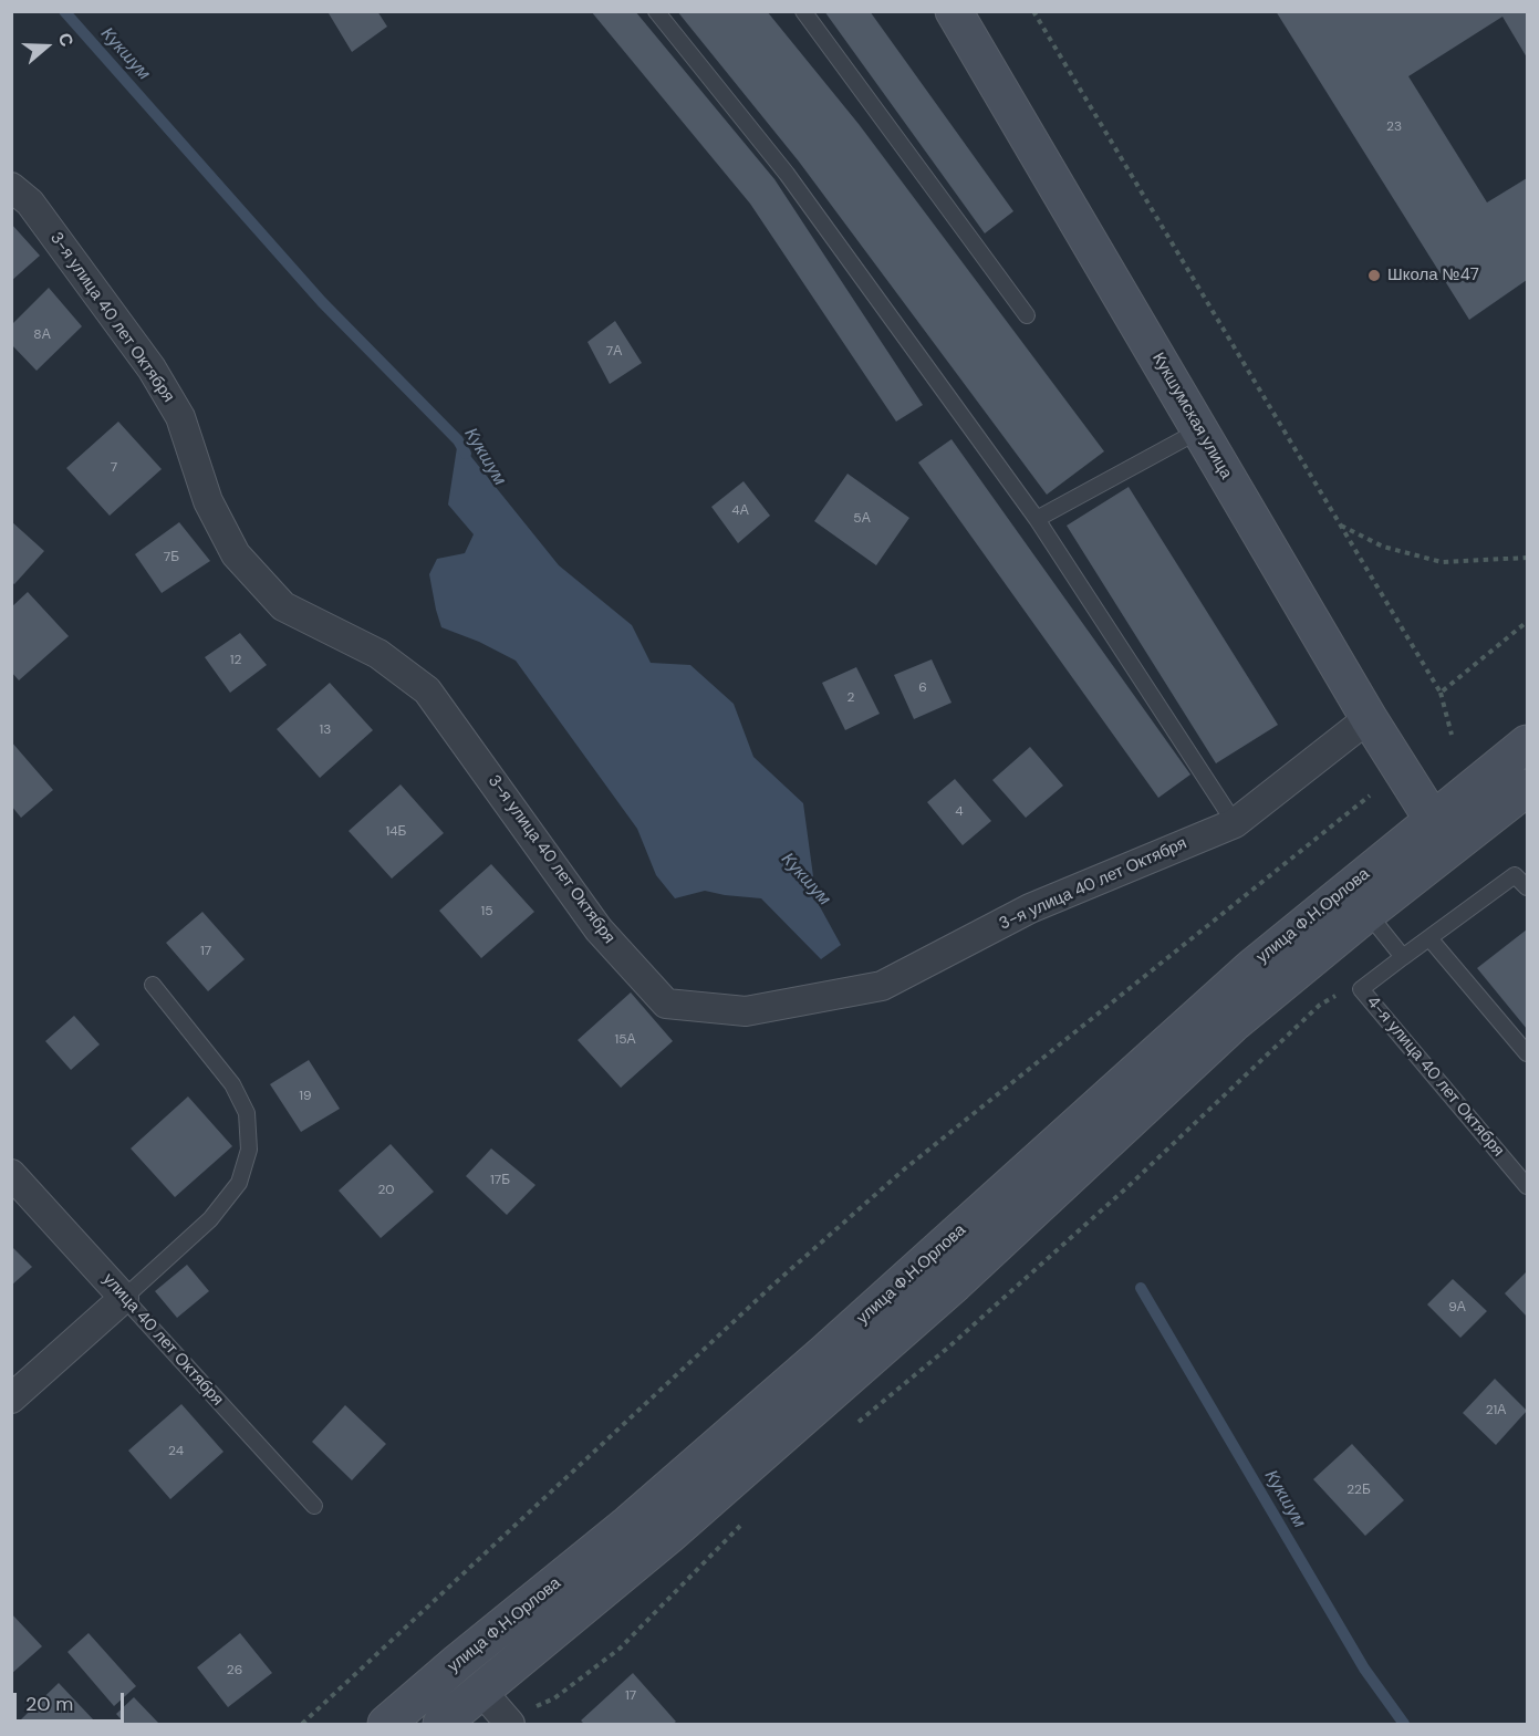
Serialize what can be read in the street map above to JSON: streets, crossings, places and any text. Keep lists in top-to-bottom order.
{
  "streets": {
    "main road": ["Кукшумская улица", "улица Ф.Н.Орлова"],
    "street": ["3-я улица 40 лет Октября", "улица 40 лет Октября"],
    "lane": ["4-я улица 40 лет Октября"]
  },
  "crossings": [
    ["3-я улица 40 лет Октября", "Кукшумская улица"],
    ["Кукшумская улица", "улица Ф.Н.Орлова"]
  ],
  "water": ["Кукшум"],
  "places": ["Школа №47"],
  "house_numbers": [
    "23",
    "8А",
    "7А",
    "7",
    "4А",
    "5А",
    "7Б",
    "12",
    "6",
    "2",
    "13",
    "4",
    "14Б",
    "15",
    "17",
    "15А",
    "19",
    "17Б",
    "20",
    "9А",
    "21А",
    "24",
    "22Б",
    "26",
    "17"
  ],
  "scale_bar": "20 m",
  "north": "right"
}
